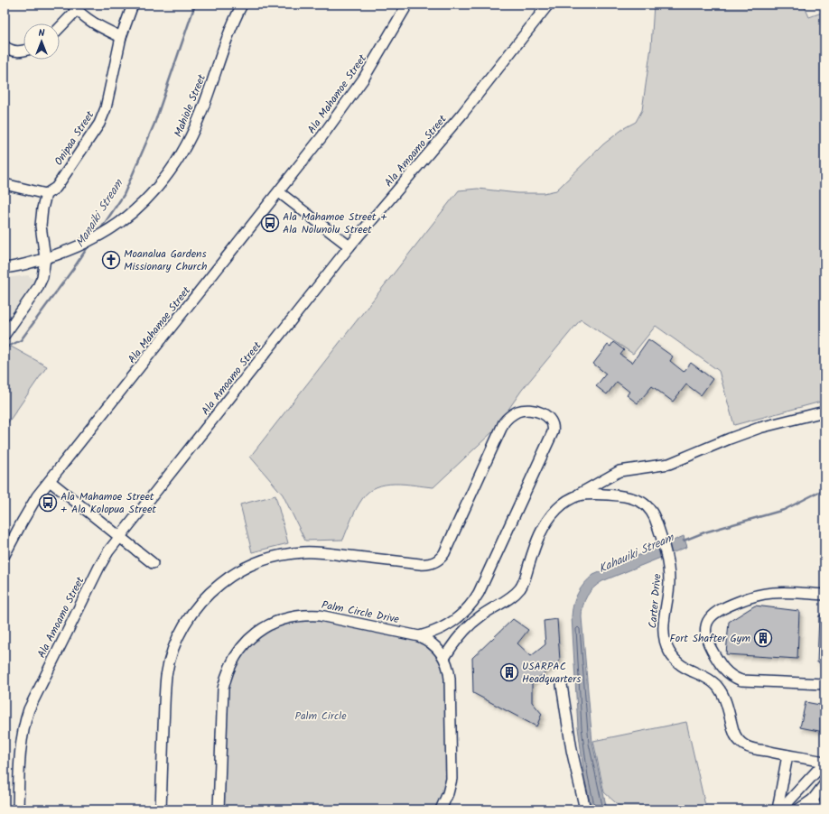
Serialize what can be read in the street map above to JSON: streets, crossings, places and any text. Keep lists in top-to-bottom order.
{
  "streets": {
    "street": [
      "Ala Mahamoe Street",
      "Mahiole Street",
      "Onipaa Street",
      "Ala Amoamo Street",
      "Carter Drive",
      "Palm Circle Drive"
    ]
  },
  "crossings": [
    ["Carter Drive", "Palm Circle Drive"]
  ],
  "water": ["Manaiki Stream", "Kahauiki Stream"],
  "parks": ["Palm Circle"],
  "places": {
    "bus stop": ["Ala Mahamoe Street + Ala Nolunolu Street", "Ala Mahamoe Street + Ala Kolopua Street"],
    "church": ["Moanalua Gardens Missionary Church"],
    "building": ["Fort Shafter Gym", "USARPAC Headquarters"]
  },
  "north": "top"
}
